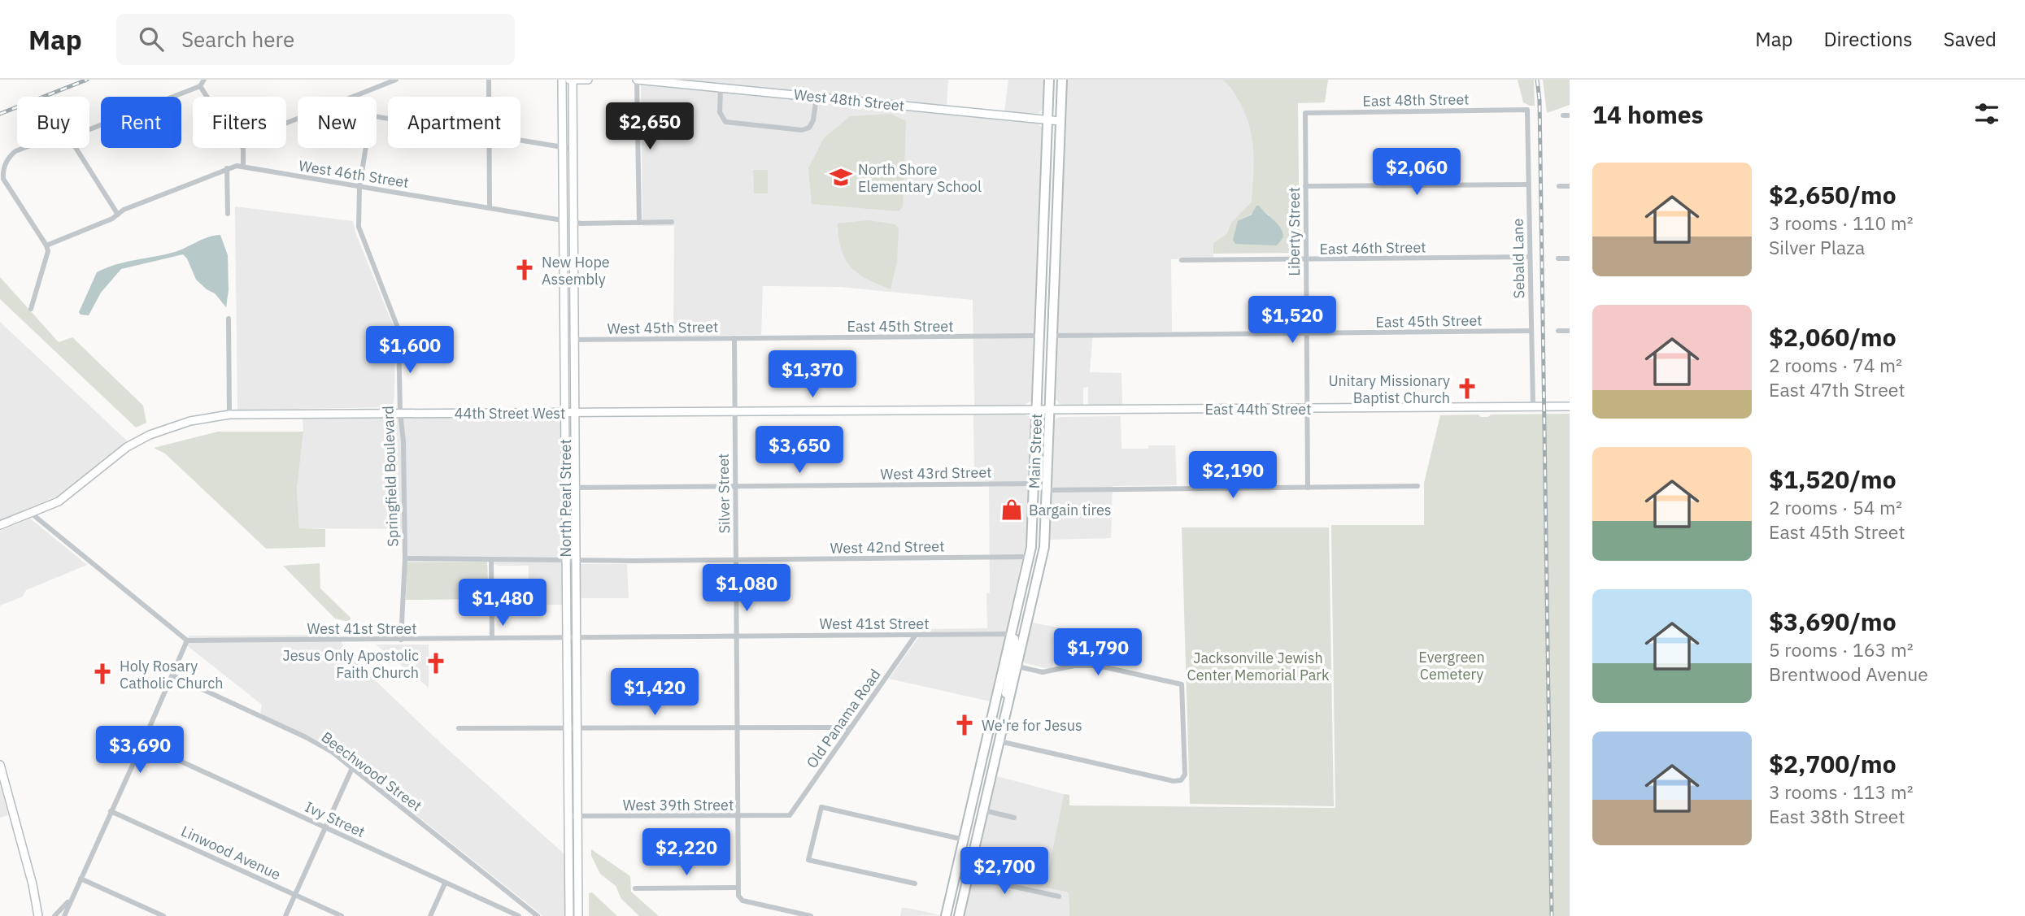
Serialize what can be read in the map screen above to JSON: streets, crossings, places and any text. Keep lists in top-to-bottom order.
{
  "streets": {
    "main road": ["Main Street"],
    "street": [
      "West 48th Street",
      "East 48th Street",
      "West 46th Street",
      "Liberty Street",
      "East 46th Street",
      "Sebald Lane",
      "East 45th Street",
      "West 45th Street",
      "East 44th Street",
      "44th Street West",
      "West 43rd Street",
      "Springfield Boulevard",
      "Silver Street",
      "North Pearl Street",
      "West 42nd Street",
      "West 41st Street",
      "Old Panama Road",
      "Beechwood Street",
      "West 39th Street",
      "Ivy Street",
      "Linwood Avenue"
    ]
  },
  "crossings": [
    ["West 48th Street", "Main Street"],
    ["East 48th Street", "Liberty Street"],
    ["East 48th Street", "Sebald Lane"],
    ["West 46th Street", "Springfield Boulevard"],
    ["West 46th Street", "North Pearl Street"],
    ["Liberty Street", "East 46th Street"],
    ["Liberty Street", "East 45th Street"],
    ["Liberty Street", "East 44th Street"],
    ["East 46th Street", "Sebald Lane"],
    ["Sebald Lane", "East 45th Street"],
    ["Sebald Lane", "East 44th Street"],
    ["East 45th Street", "West 45th Street"],
    ["East 45th Street", "Main Street"],
    ["West 45th Street", "Silver Street"],
    ["West 45th Street", "North Pearl Street"],
    ["East 44th Street", "44th Street West"],
    ["East 44th Street", "Main Street"],
    ["44th Street West", "Main Street"],
    ["44th Street West", "Springfield Boulevard"],
    ["44th Street West", "Silver Street"],
    ["44th Street West", "North Pearl Street"],
    ["Main Street", "West 43rd Street"],
    ["Main Street", "West 42nd Street"],
    ["Main Street", "West 41st Street"],
    ["West 43rd Street", "Silver Street"],
    ["West 43rd Street", "North Pearl Street"],
    ["Springfield Boulevard", "West 42nd Street"],
    ["Springfield Boulevard", "West 41st Street"],
    ["Silver Street", "West 42nd Street"],
    ["Silver Street", "West 41st Street"],
    ["Silver Street", "West 39th Street"],
    ["North Pearl Street", "West 42nd Street"],
    ["North Pearl Street", "West 41st Street"],
    ["North Pearl Street", "West 39th Street"],
    ["West 41st Street", "Old Panama Road"],
    ["Old Panama Road", "West 39th Street"]
  ],
  "parks": ["Evergreen Cemetery", "Jacksonville Jewish Center Memorial Park"],
  "places": {
    "school or university": ["North Shore Elementary School"],
    "church": [
      "New Hope Assembly",
      "Unitary Missionary Baptist Church",
      "Jesus Only Apostolic Faith Church",
      "Holy Rosary Catholic Church",
      "We're for Jesus"
    ],
    "shop": ["Bargain tires"]
  },
  "page": {
    "header": "Map",
    "search": "Search here",
    "nav": ["Map", "Directions", "Saved"],
    "heading": "14 homes",
    "chip": [
      "Buy",
      "Rent",
      "Filters",
      "New",
      "Apartment"
    ],
    "price": [
      "$2,650",
      "$2,060",
      "$1,520",
      "$1,600",
      "$1,370",
      "$3,650",
      "$2,190",
      "$1,080",
      "$1,480",
      "$1,790",
      "$1,420",
      "$3,690",
      "$2,220",
      "$2,700"
    ],
    "list": [
      {
        "name": "$2,650/mo",
        "note": "3 rooms · 110 m² · Silver Plaza"
      },
      {
        "name": "$2,060/mo",
        "note": "2 rooms · 74 m² · East 47th Street"
      },
      {
        "name": "$1,520/mo",
        "note": "2 rooms · 54 m² · East 45th Street"
      },
      {
        "name": "$3,690/mo",
        "note": "5 rooms · 163 m² · Brentwood Avenue"
      },
      {
        "name": "$2,700/mo",
        "note": "3 rooms · 113 m² · East 38th Street"
      }
    ]
  }
}
